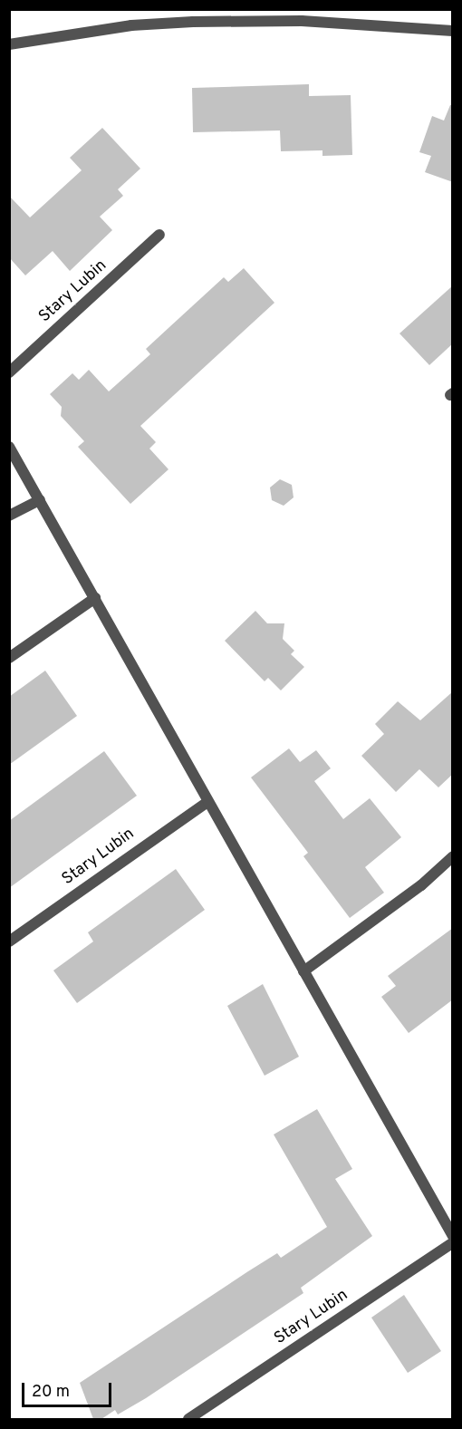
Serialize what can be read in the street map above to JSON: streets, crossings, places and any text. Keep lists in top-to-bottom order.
{
  "streets": {
    "street": ["Stary Lubin"]
  },
  "scale_bar": "20 m"
}
